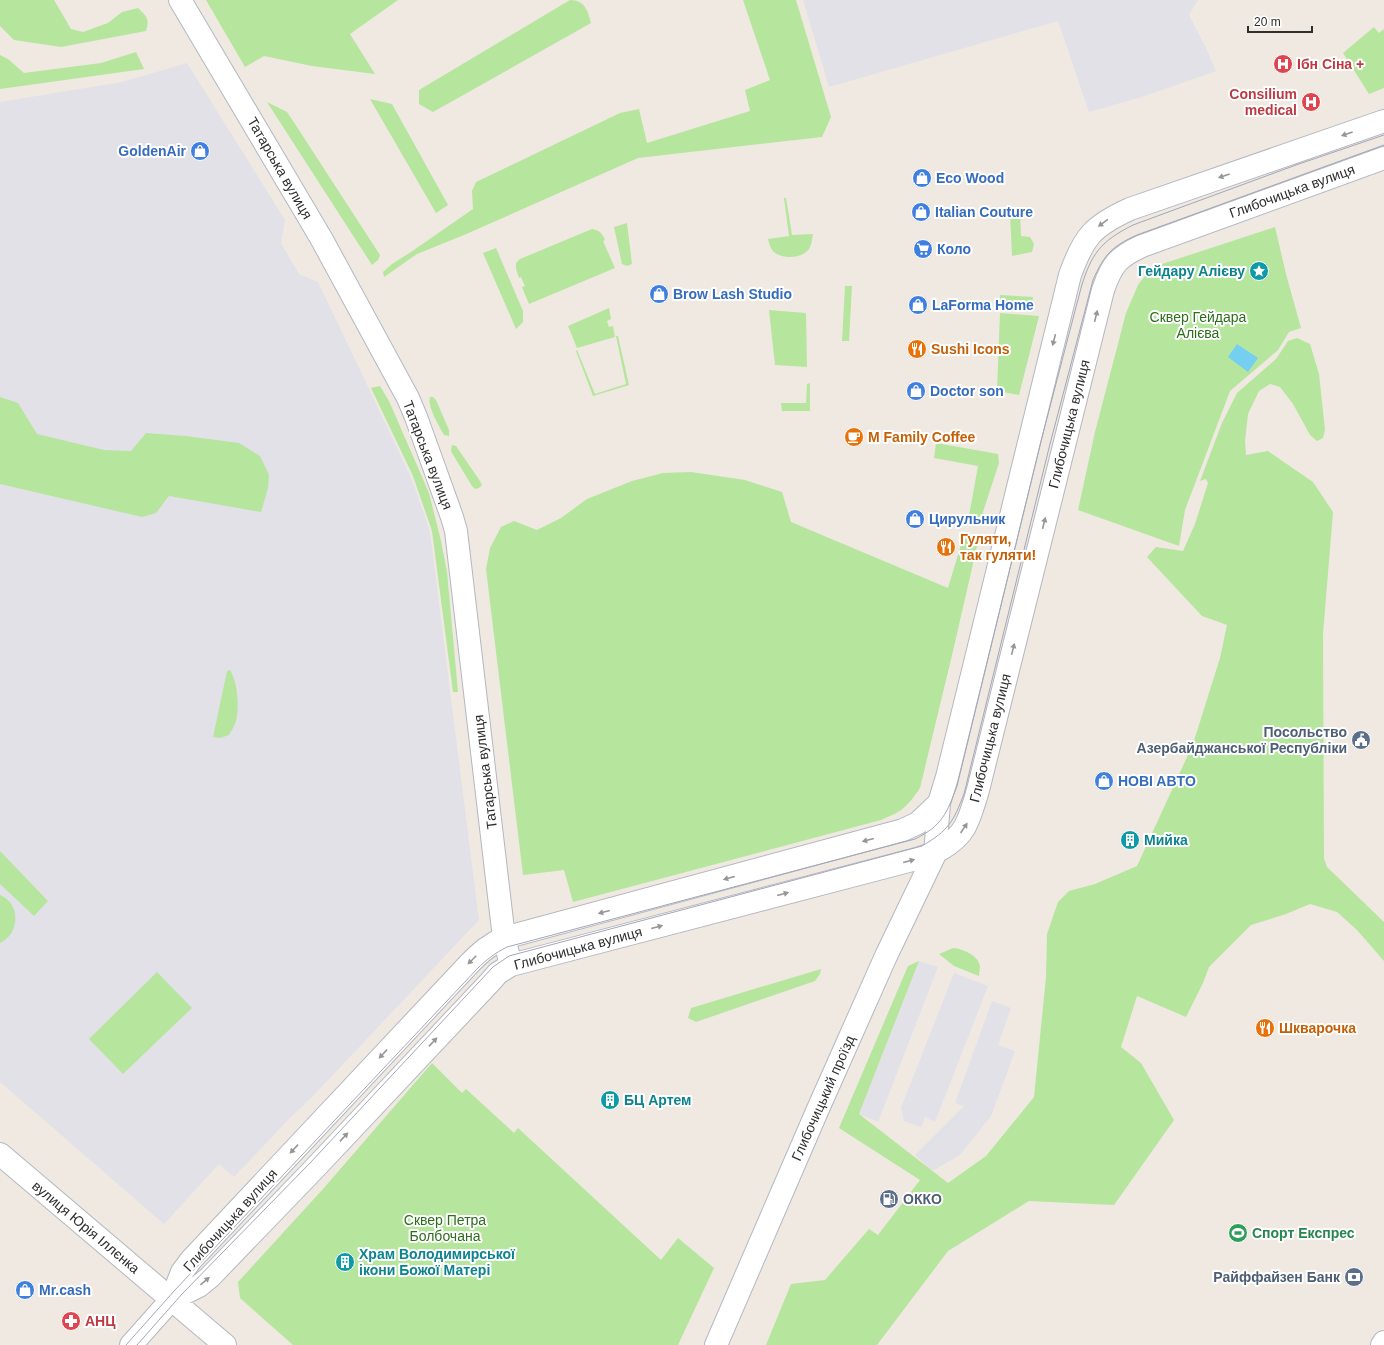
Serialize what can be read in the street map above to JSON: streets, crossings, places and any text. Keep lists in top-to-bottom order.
{
  "streets": {
    "main road": [
      "Татарська вулиця",
      "Глибочицька вулиця",
      "Глибочицький проїзд",
      "вулиця Юрія Іллєнка"
    ]
  },
  "crossings": [
    ["Татарська вулиця", "Глибочицька вулиця"],
    ["Глибочицька вулиця", "Глибочицький проїзд"],
    ["Глибочицька вулиця", "вулиця Юрія Іллєнка"]
  ],
  "parks": ["Сквер Гейдара Алієва", "Сквер Петра Болбочана"],
  "places": {
    "hospital": ["Ібн Сіна +", "Consilium medical"],
    "shop": [
      "GoldenAir",
      "Eco Wood",
      "Italian Couture",
      "Brow Lash Studio",
      "LaForma Home",
      "Doctor son",
      "Цирульник",
      "HОBI ABTO",
      "Mr.cash"
    ],
    "supermarket": ["Коло"],
    "place": ["Гейдару Алієву"],
    "restaurant": ["Sushi Icons", "Гуляти, так гуляти!", "Шкварочка"],
    "cafe": ["M Family Coffee"],
    "public building": ["Посольство Азербайджанської Республіки"],
    "building": ["Мийка", "БЦ Артем", "Храм Володимирської ікони Божої Матері"],
    "fuel station": ["ОККО"],
    "sports": ["Спорт Експрес"],
    "bank": ["Райффайзен Банк"],
    "pharmacy": ["АНЦ"]
  },
  "scale_bar": "20 m"
}
